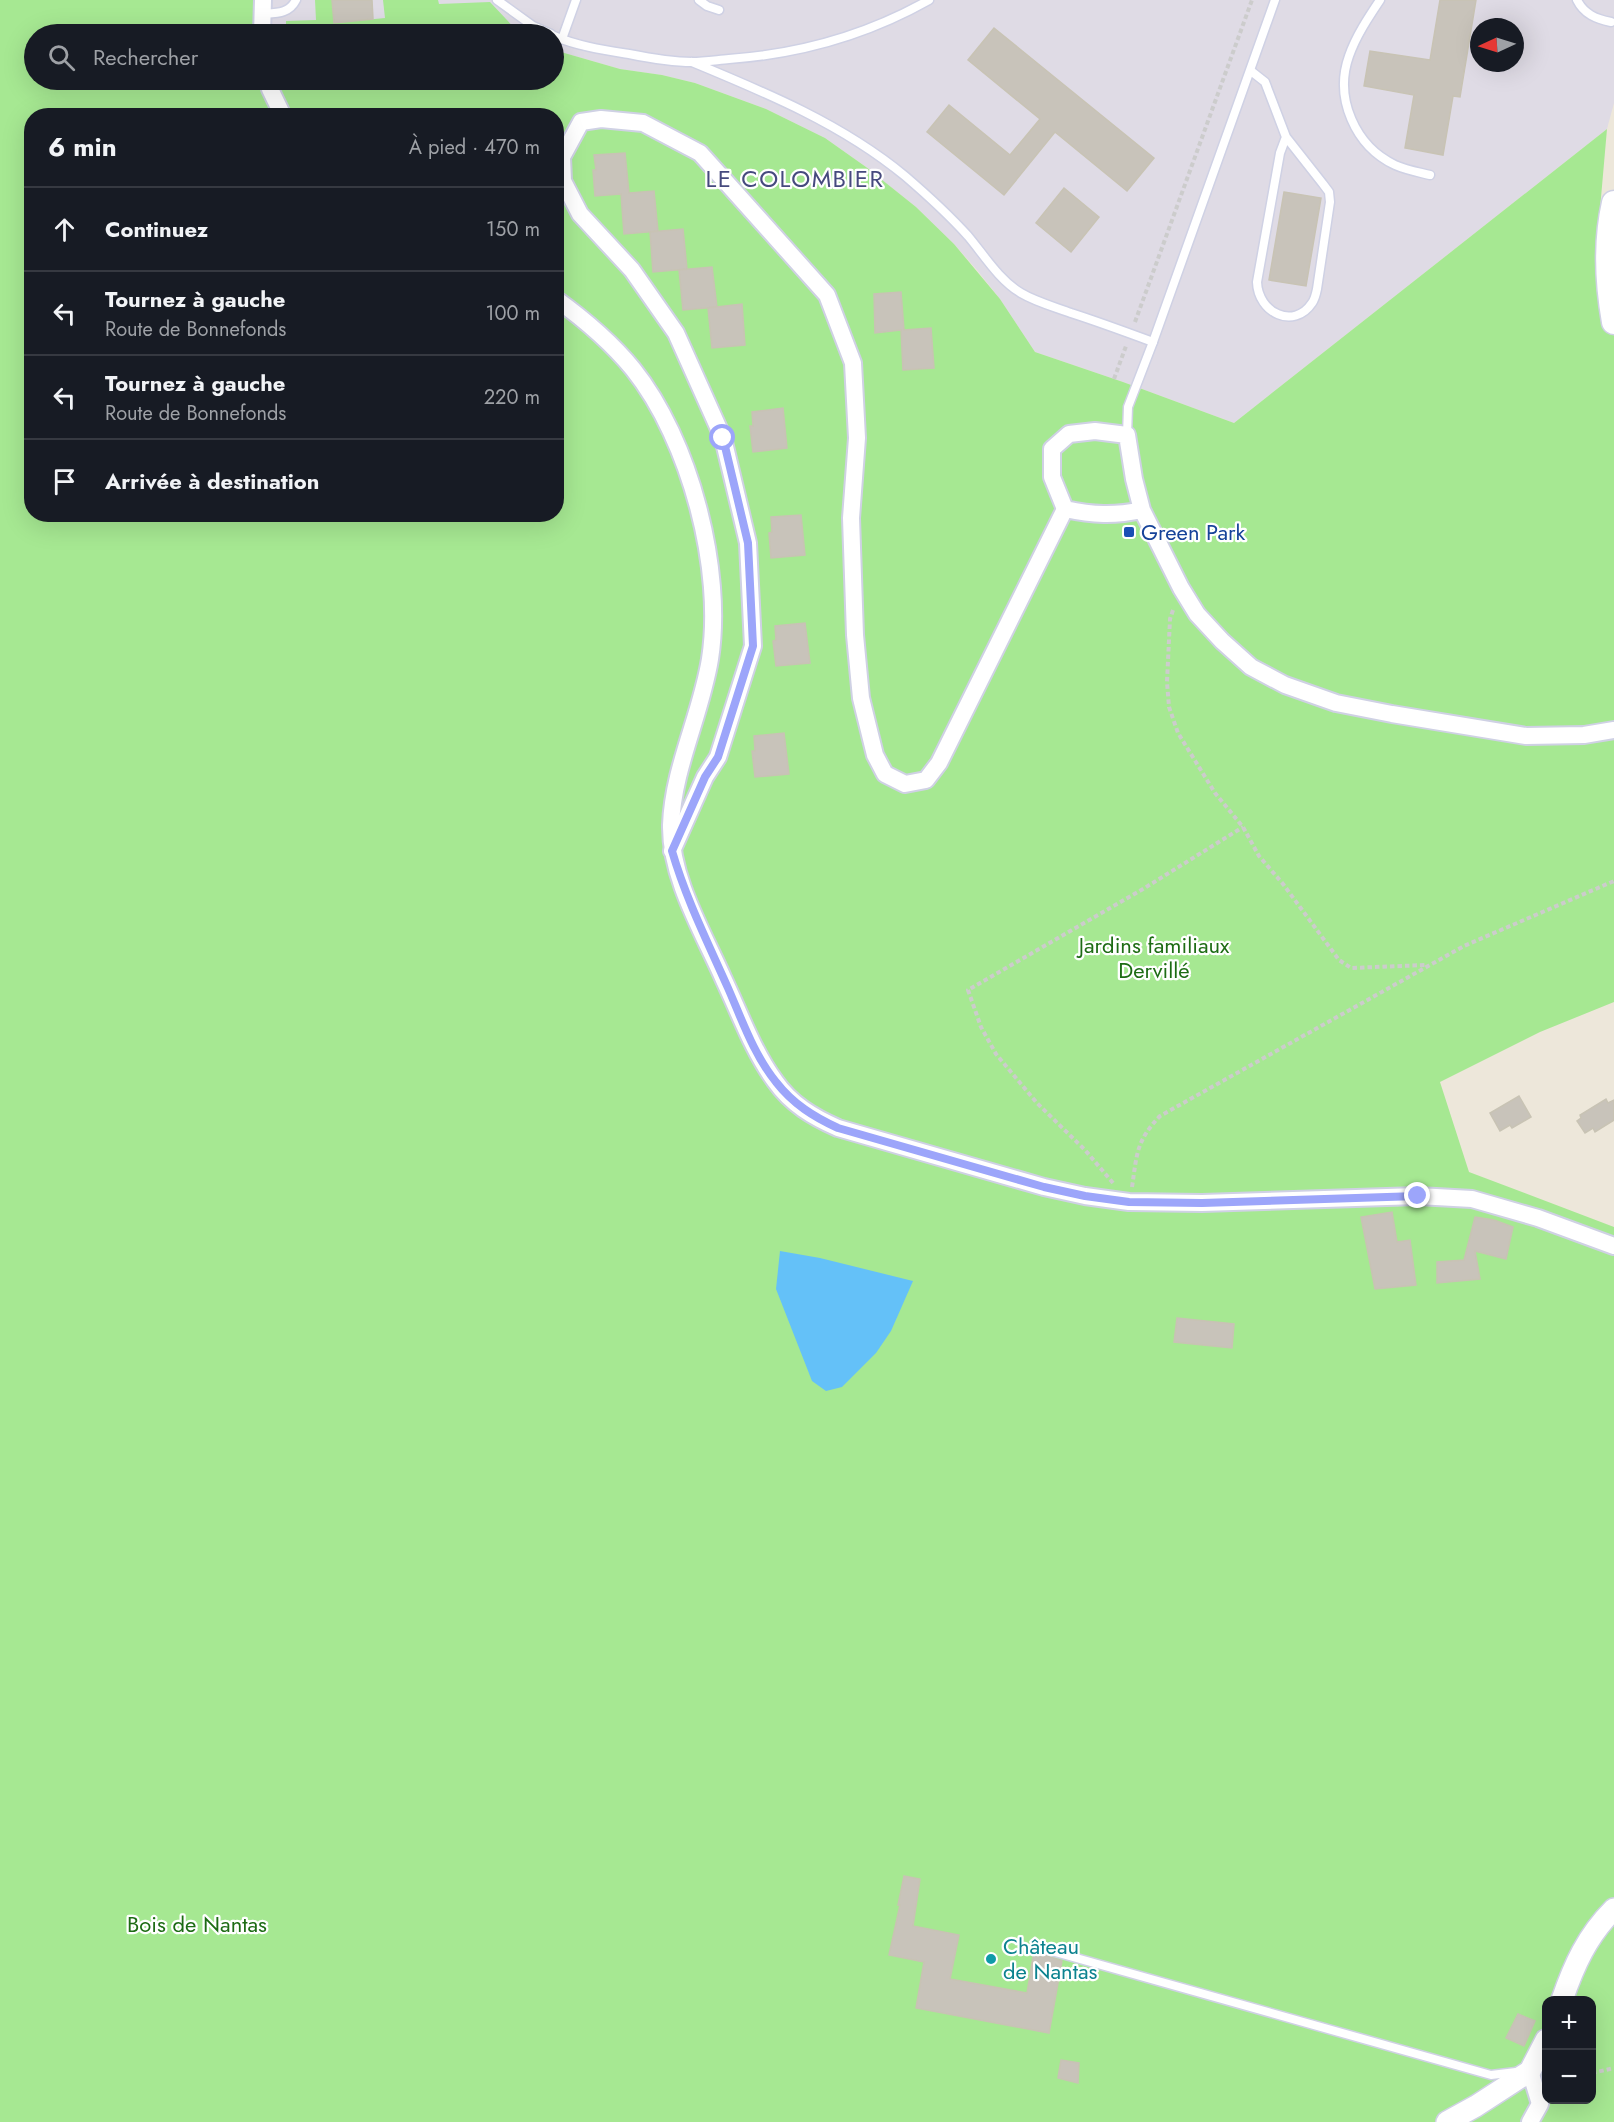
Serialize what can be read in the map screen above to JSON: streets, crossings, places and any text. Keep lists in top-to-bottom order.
{
  "districts": ["LE COLOMBIER"],
  "parks": ["Jardins familiaux Dervillé", "Bois de Nantas"],
  "places": {
    "transit": ["Green Park"],
    "other": ["Château de Nantas"]
  },
  "north": "left",
  "page": {
    "search": "Rechercher",
    "heading": ["6 min", "À pied · 470 m"],
    "list": [
      ["Continuez", "150 m"],
      ["Tournez à gauche", "Route de Bonnefonds", "100 m"],
      ["Tournez à gauche", "Route de Bonnefonds", "220 m"],
      "Arrivée à destination"
    ],
    "map_buttons": ["+", "−"]
  }
}
